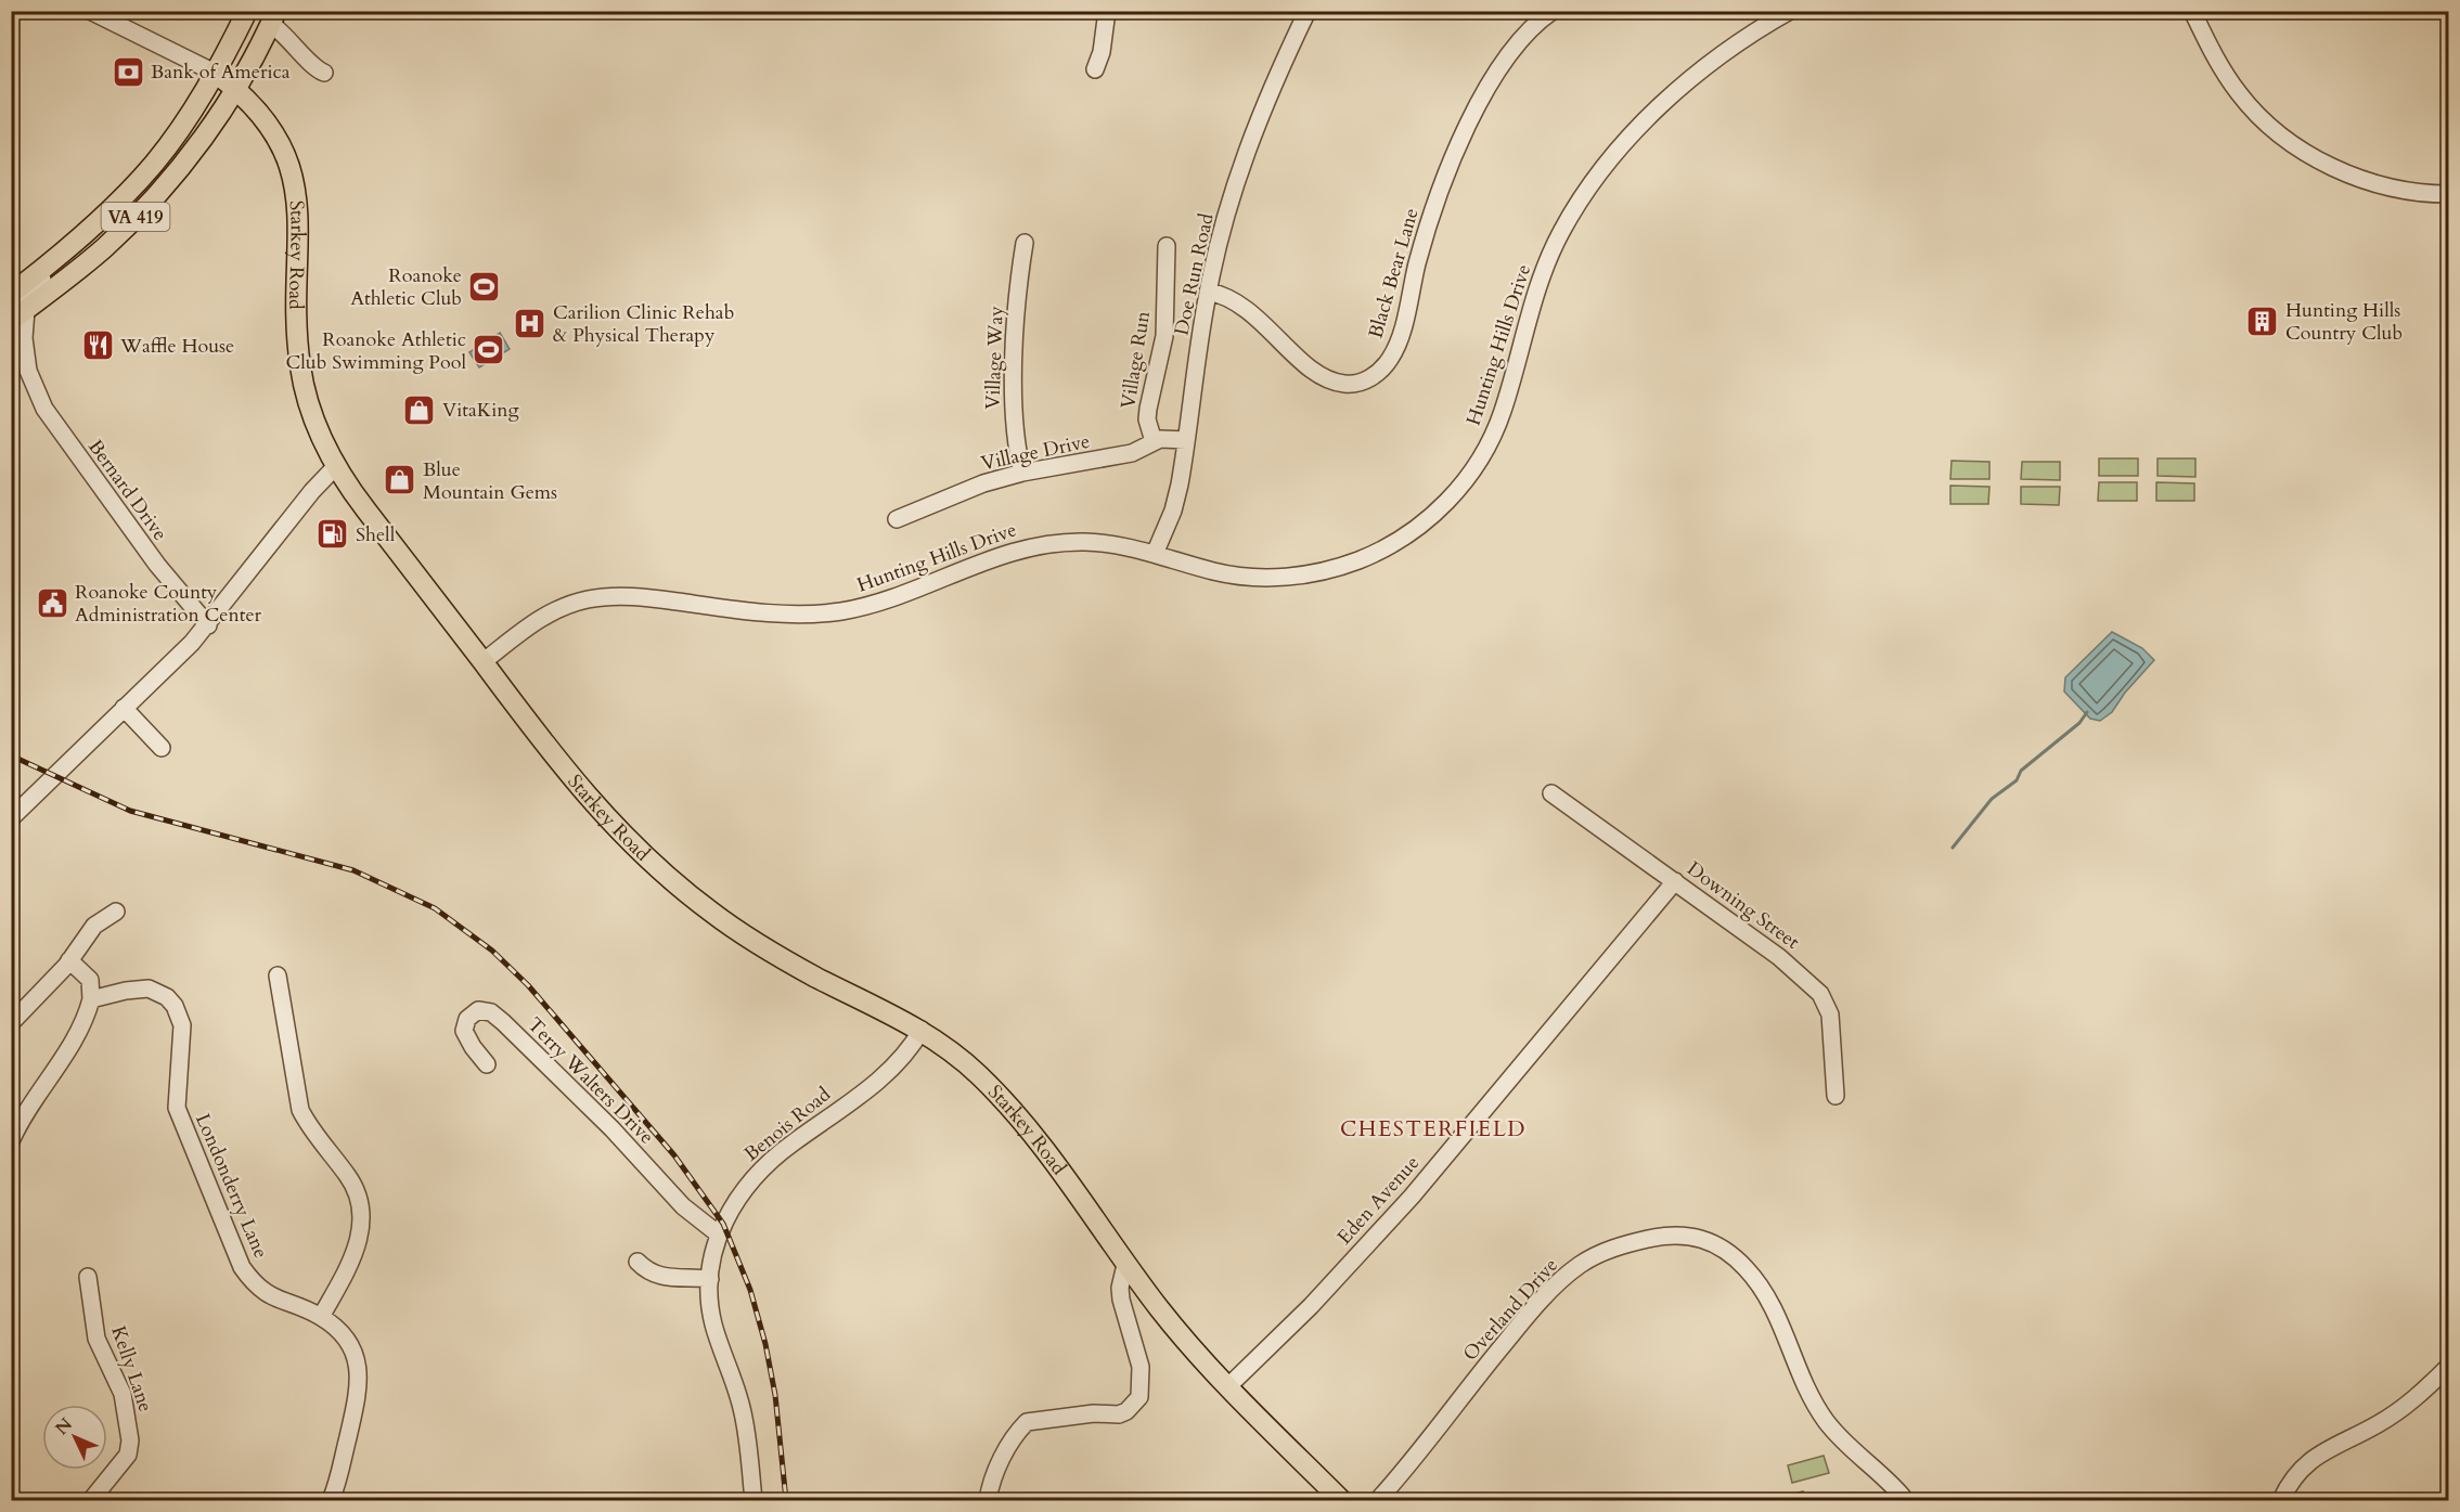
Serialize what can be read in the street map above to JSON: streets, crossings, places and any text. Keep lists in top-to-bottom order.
{
  "streets": {
    "main road": ["VA 419", "Starkey Road"],
    "street": [
      "Black Bear Lane",
      "Doe Run Road",
      "Hunting Hills Drive",
      "Village Way",
      "Village Run",
      "Village Drive",
      "Bernard Drive",
      "Downing Street",
      "Terry Walters Drive",
      "Benois Road",
      "Londonderry Lane",
      "Eden Avenue",
      "Overland Drive",
      "Kelly Lane"
    ]
  },
  "crossings": [
    ["VA 419", "Starkey Road"],
    ["VA 419", "Bernard Drive"],
    ["Starkey Road", "Hunting Hills Drive"],
    ["Starkey Road", "Benois Road"],
    ["Starkey Road", "Eden Avenue"],
    ["Black Bear Lane", "Doe Run Road"],
    ["Doe Run Road", "Hunting Hills Drive"],
    ["Doe Run Road", "Village Drive"],
    ["Village Way", "Village Drive"],
    ["Village Run", "Village Drive"],
    ["Downing Street", "Eden Avenue"],
    ["Terry Walters Drive", "Benois Road"]
  ],
  "districts": ["CHESTERFIELD"],
  "places": {
    "bank": ["Bank of America"],
    "sports": ["Roanoke Athletic Club", "Roanoke Athletic Club Swimming Pool"],
    "building": ["Hunting Hills Country Club"],
    "hospital": ["Carilion Clinic Rehab & Physical Therapy"],
    "restaurant": ["Waffle House"],
    "shop": ["VitaKing", "Blue Mountain Gems"],
    "fuel station": ["Shell"],
    "public building": ["Roanoke County Administration Center"]
  },
  "north": "top left"
}
